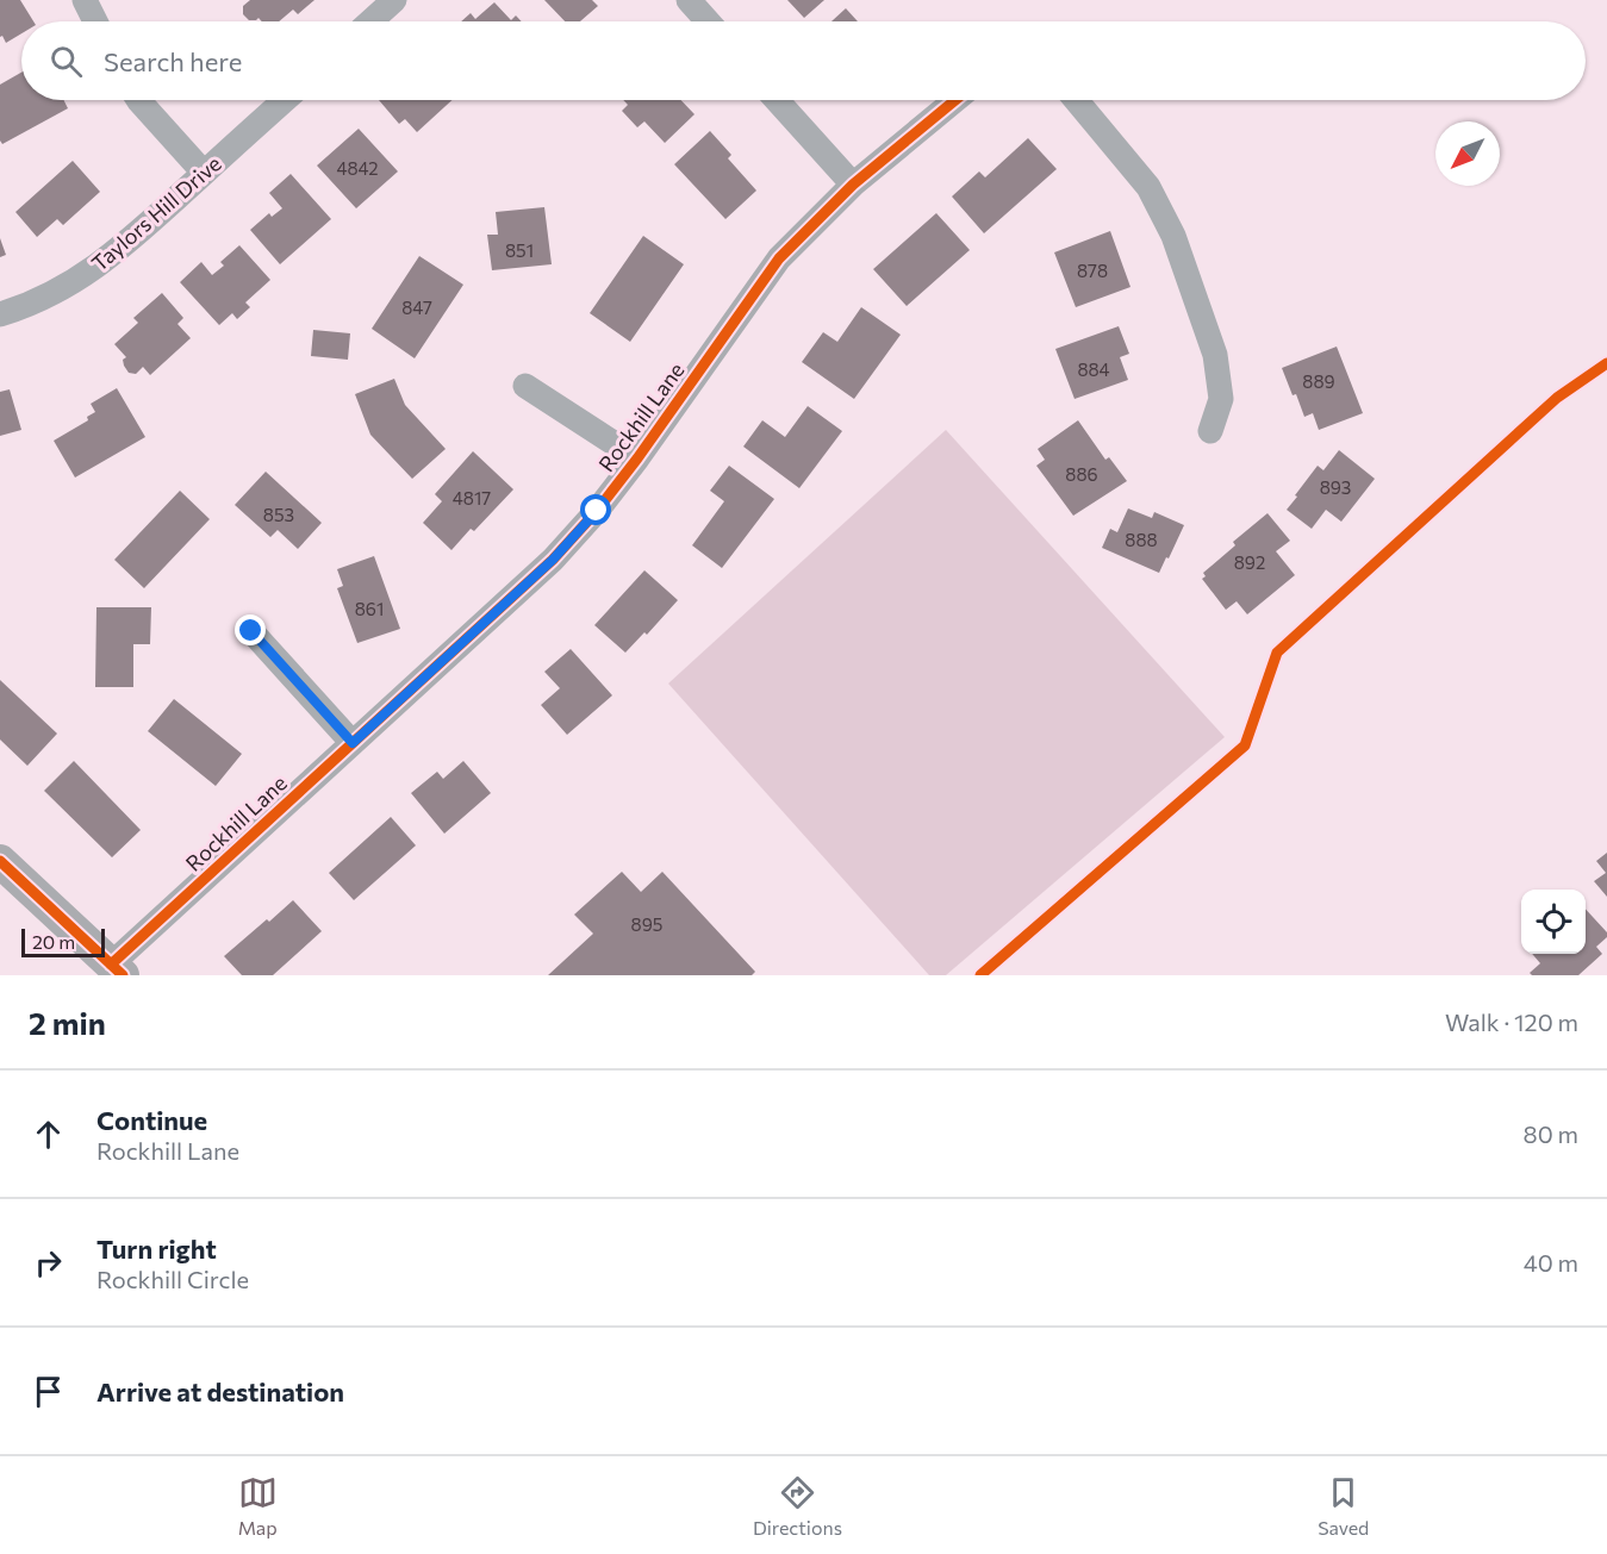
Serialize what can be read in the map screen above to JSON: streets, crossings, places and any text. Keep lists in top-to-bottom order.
{
  "streets": {
    "street": ["Taylors Hill Drive", "Rockhill Lane"]
  },
  "house_numbers": [
    "4842",
    "851",
    "878",
    "847",
    "884",
    "889",
    "886",
    "893",
    "4817",
    "853",
    "888",
    "892",
    "861",
    "895"
  ],
  "scale_bar": "20 m",
  "north": "bottom left",
  "page": {
    "search": "Search here",
    "scale": "20 m",
    "heading": ["2 min", "Walk · 120 m"],
    "list": [
      ["Continue", "Rockhill Lane", "80 m"],
      ["Turn right", "Rockhill Circle", "40 m"],
      "Arrive at destination"
    ],
    "nav": ["Map", "Directions", "Saved"]
  }
}
